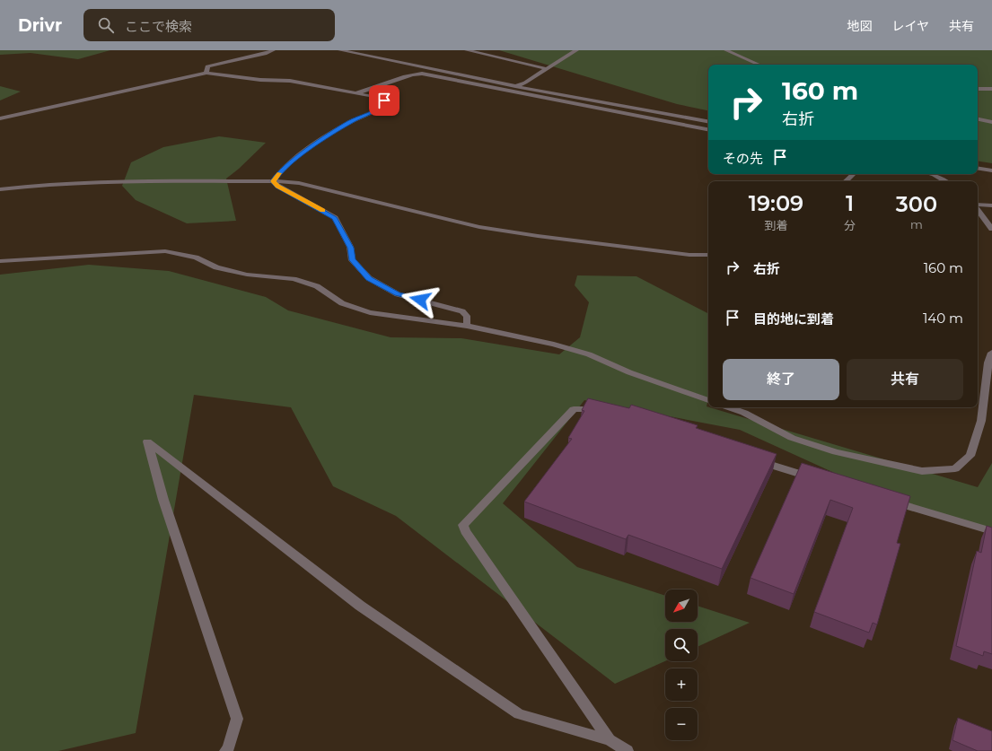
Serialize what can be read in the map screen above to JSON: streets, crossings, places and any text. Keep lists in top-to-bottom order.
{
  "north": "bottom left",
  "page": {
    "header": "Drivr",
    "search": "ここで検索",
    "nav": ["地図", "レイヤ", "共有"],
    "turn": ["160 m", "右折"],
    "then": "その先",
    "eta": [
      "19:09",
      "到着",
      "1",
      "分",
      "300",
      "m"
    ],
    "list": [
      {
        "name": "右折",
        "value": "160 m"
      },
      {
        "name": "目的地に到着",
        "value": "140 m"
      }
    ],
    "buttons": ["終了", "共有"],
    "map_buttons": ["+", "−"]
  }
}
